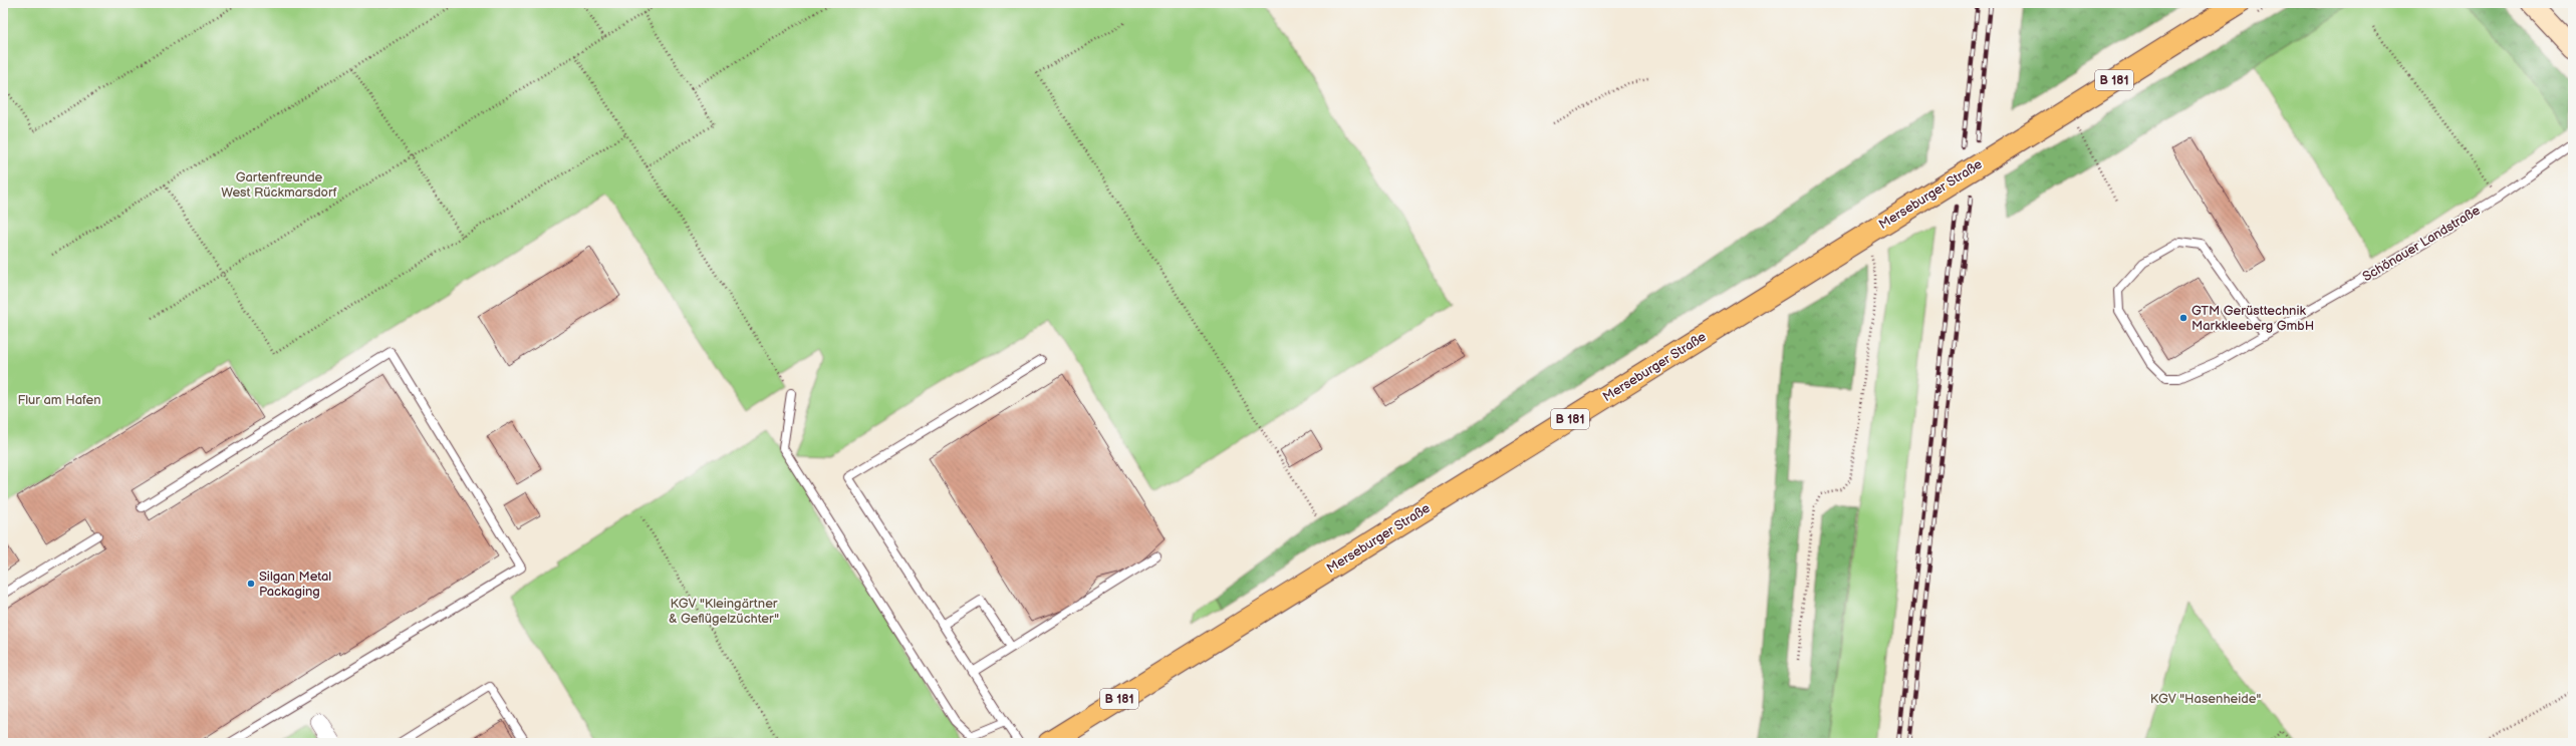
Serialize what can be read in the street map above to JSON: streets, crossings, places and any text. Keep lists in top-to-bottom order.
{
  "streets": {
    "main road": ["B 181", "Merseburger Straße"],
    "lane": ["Schönauer Landstraße"]
  },
  "parks": [
    "Gartenfreunde West Rückmarsdorf",
    "Flur am Hafen",
    "KGV \"Kleingärtner & Geflügelzüchter\"",
    "KGV \"Hasenheide\""
  ],
  "places": ["GTM Gerüsttechnik Markkleeberg GmbH", "Silgan Metal Packaging"]
}
